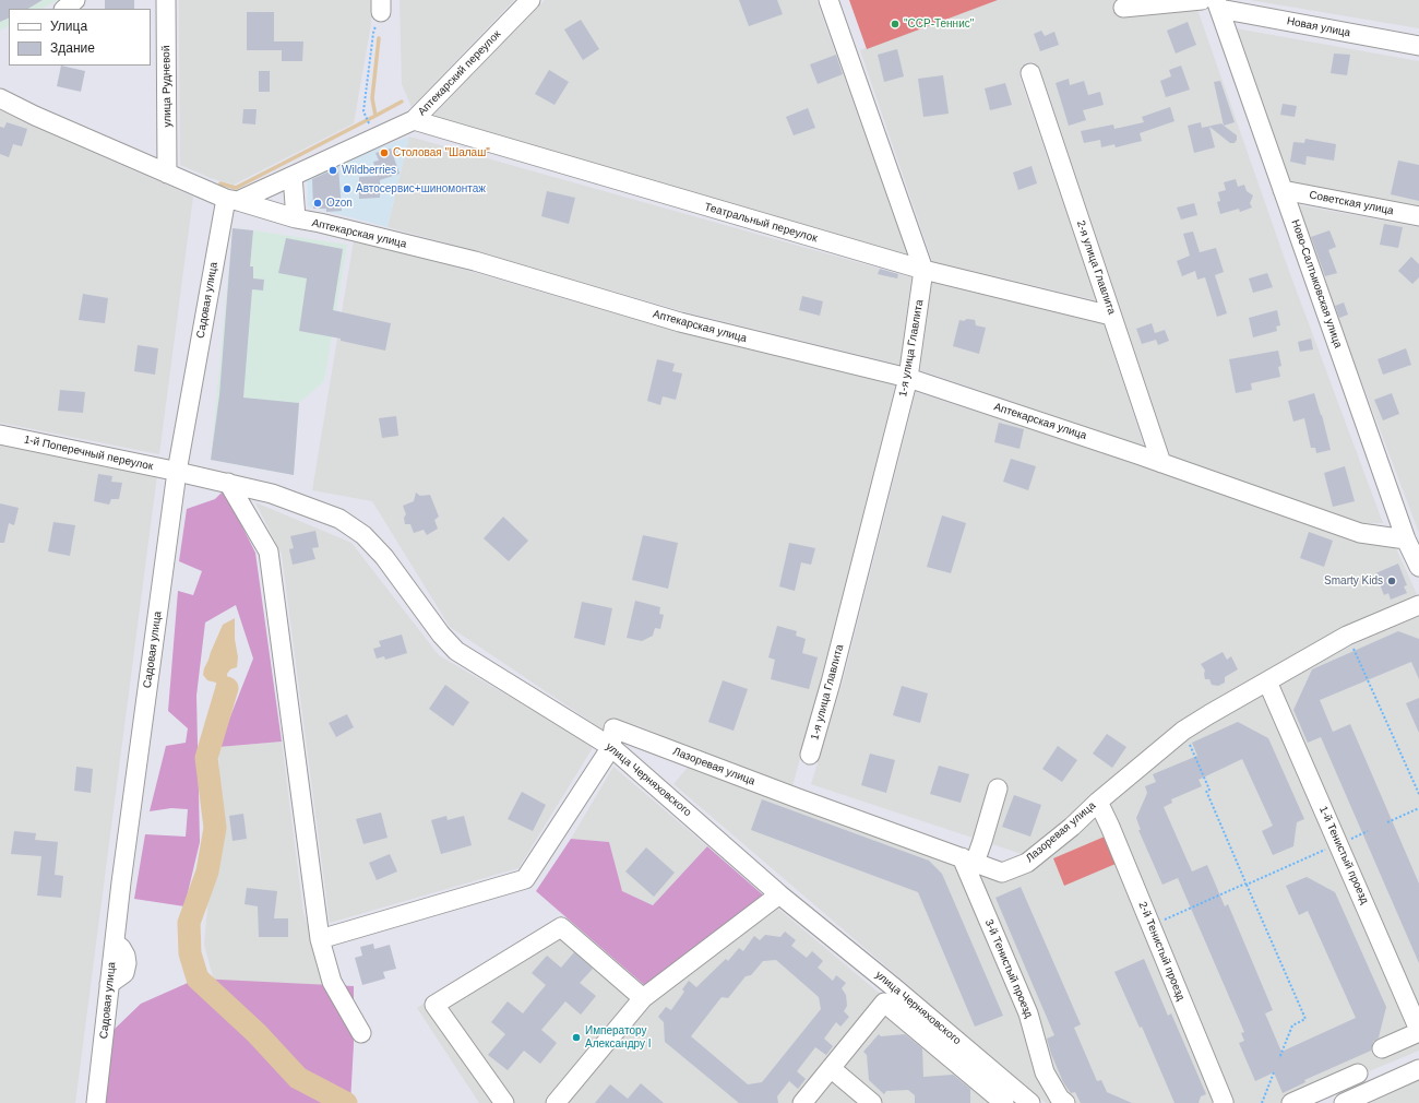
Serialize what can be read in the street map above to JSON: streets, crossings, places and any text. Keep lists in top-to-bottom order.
{
  "streets": {
    "street": [
      "Новая улица",
      "Аптекарский переулок",
      "улица Рудневой",
      "Советская улица",
      "Театральный переулок",
      "Аптекарская улица",
      "2-я улица Главлита",
      "Ново-Салтыковская улица",
      "Садовая улица",
      "1-я улица Главлита",
      "1-й Поперечный переулок",
      "Лазоревая улица",
      "улица Черняховского",
      "1-й Тенистый проезд",
      "2-й Тенистый проезд",
      "3-й Тенистый проезд"
    ]
  },
  "crossings": [
    ["Новая улица", "Ново-Салтыковская улица"],
    ["Аптекарский переулок", "Театральный переулок"],
    ["Аптекарский переулок", "Аптекарская улица"],
    ["Аптекарский переулок", "Садовая улица"],
    ["улица Рудневой", "Аптекарская улица"],
    ["Советская улица", "Ново-Салтыковская улица"],
    ["Театральный переулок", "2-я улица Главлита"],
    ["Театральный переулок", "1-я улица Главлита"],
    ["Аптекарская улица", "2-я улица Главлита"],
    ["Аптекарская улица", "Ново-Салтыковская улица"],
    ["Аптекарская улица", "Садовая улица"],
    ["Аптекарская улица", "1-я улица Главлита"],
    ["Садовая улица", "1-й Поперечный переулок"],
    ["Садовая улица", "улица Черняховского"],
    ["1-й Поперечный переулок", "улица Черняховского"],
    ["Лазоревая улица", "улица Черняховского"],
    ["Лазоревая улица", "1-й Тенистый проезд"],
    ["Лазоревая улица", "2-й Тенистый проезд"],
    ["Лазоревая улица", "3-й Тенистый проезд"]
  ],
  "places": [
    "\"ССР-Теннис\"",
    "Столовая \"Шалаш\"",
    "Wildberries",
    "Автосервис+шиномонтаж",
    "Ozon",
    "Smarty Kids",
    "Императору Александру I"
  ],
  "legend": ["Улица", "Здание"]
}
